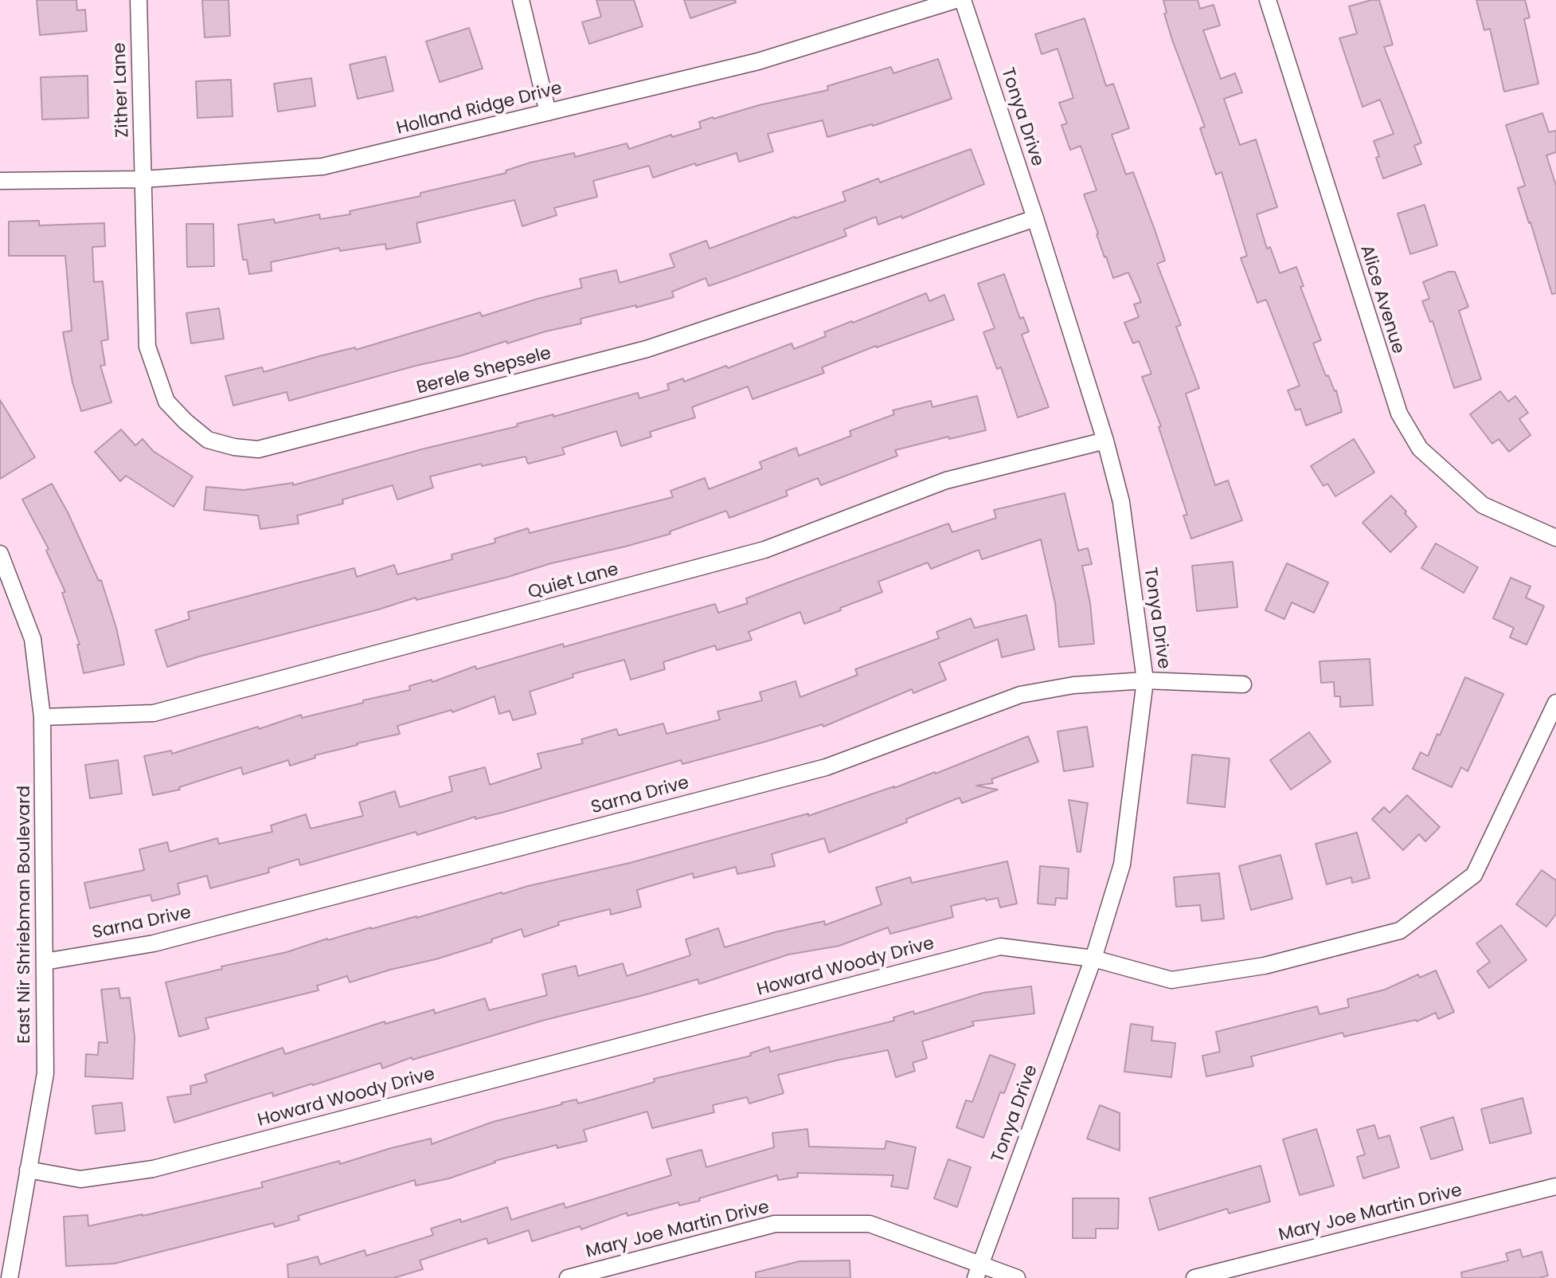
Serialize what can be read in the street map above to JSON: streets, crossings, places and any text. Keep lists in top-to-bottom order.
{
  "streets": {
    "street": [
      "Zither Lane",
      "Holland Ridge Drive",
      "Tonya Drive",
      "Alice Avenue",
      "Berele Shepsele",
      "Quiet Lane",
      "Sarna Drive",
      "East Nir Shriebman Boulevard",
      "Howard Woody Drive",
      "Mary Joe Martin Drive"
    ]
  },
  "crossings": [
    ["Zither Lane", "Holland Ridge Drive"],
    ["Zither Lane", "Berele Shepsele"],
    ["Holland Ridge Drive", "Berele Shepsele"],
    ["Tonya Drive", "Berele Shepsele"],
    ["Tonya Drive", "Quiet Lane"],
    ["Tonya Drive", "Sarna Drive"],
    ["Tonya Drive", "Howard Woody Drive"],
    ["Tonya Drive", "Mary Joe Martin Drive"],
    ["Quiet Lane", "East Nir Shriebman Boulevard"],
    ["Sarna Drive", "East Nir Shriebman Boulevard"],
    ["East Nir Shriebman Boulevard", "Howard Woody Drive"]
  ]
}
